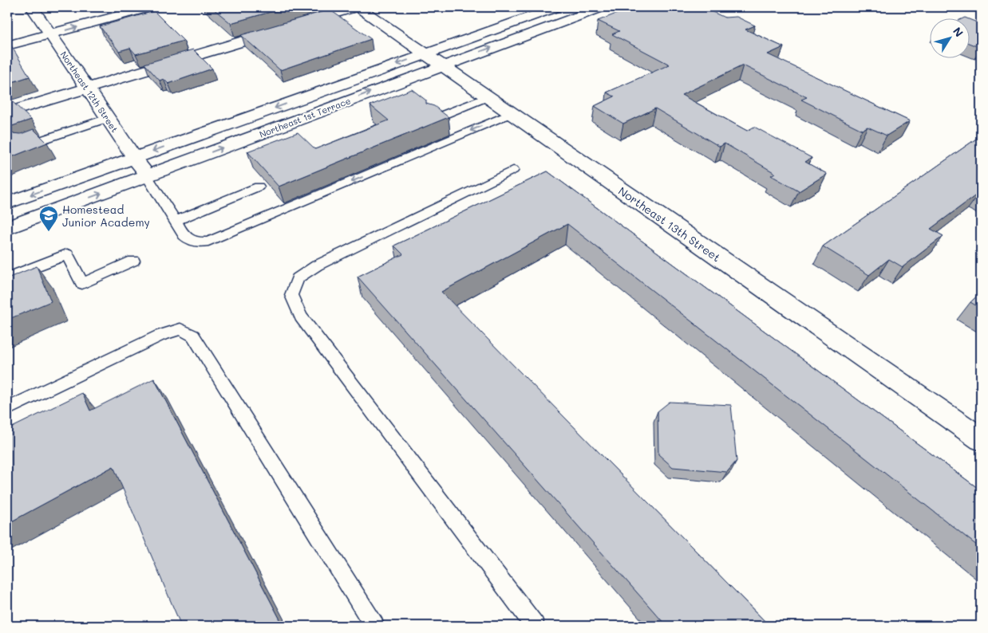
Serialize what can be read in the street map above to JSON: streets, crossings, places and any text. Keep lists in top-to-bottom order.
{
  "streets": {
    "street": ["Northeast 12th Street", "Northeast 1st Terrace", "Northeast 13th Street"]
  },
  "crossings": [
    ["Northeast 12th Street", "Northeast 1st Terrace"],
    ["Northeast 1st Terrace", "Northeast 13th Street"]
  ],
  "places": {
    "school or university": ["Homestead Junior Academy"]
  },
  "north": "top right"
}
